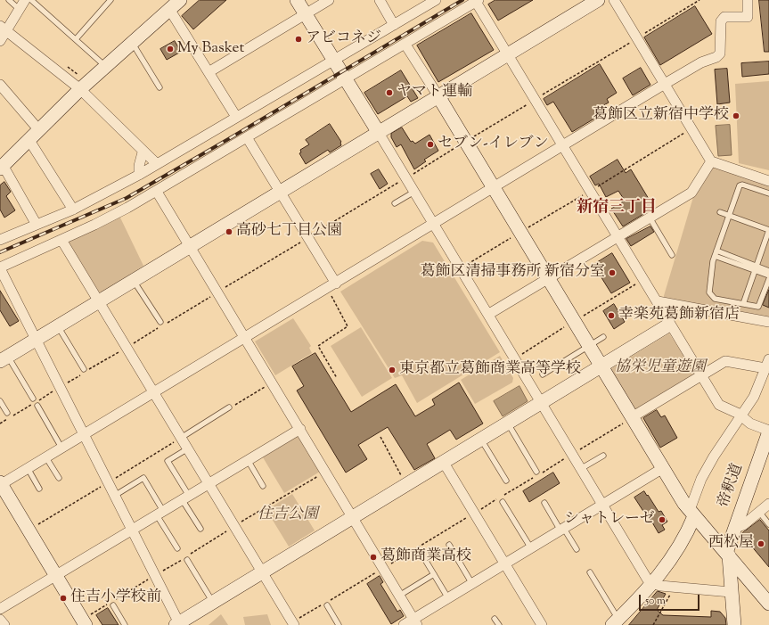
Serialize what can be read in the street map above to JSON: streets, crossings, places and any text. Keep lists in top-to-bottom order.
{
  "streets": {
    "street": ["帝釈道"]
  },
  "districts": ["新宿三丁目"],
  "parks": ["協栄児童遊園", "住吉公園"],
  "places": [
    "アビコネジ",
    "My Basket",
    "ヤマト運輸",
    "葛飾区立新宿中学校",
    "セブン-イレブン",
    "高砂七丁目公園",
    "葛飾区清掃事務所 新宿分室",
    "幸楽苑葛飾新宿店",
    "東京都立葛飾商業高等学校",
    "シャトレーゼ",
    "西松屋",
    "葛飾商業高校",
    "住吉小学校前"
  ],
  "scale_bar": "50 m"
}
